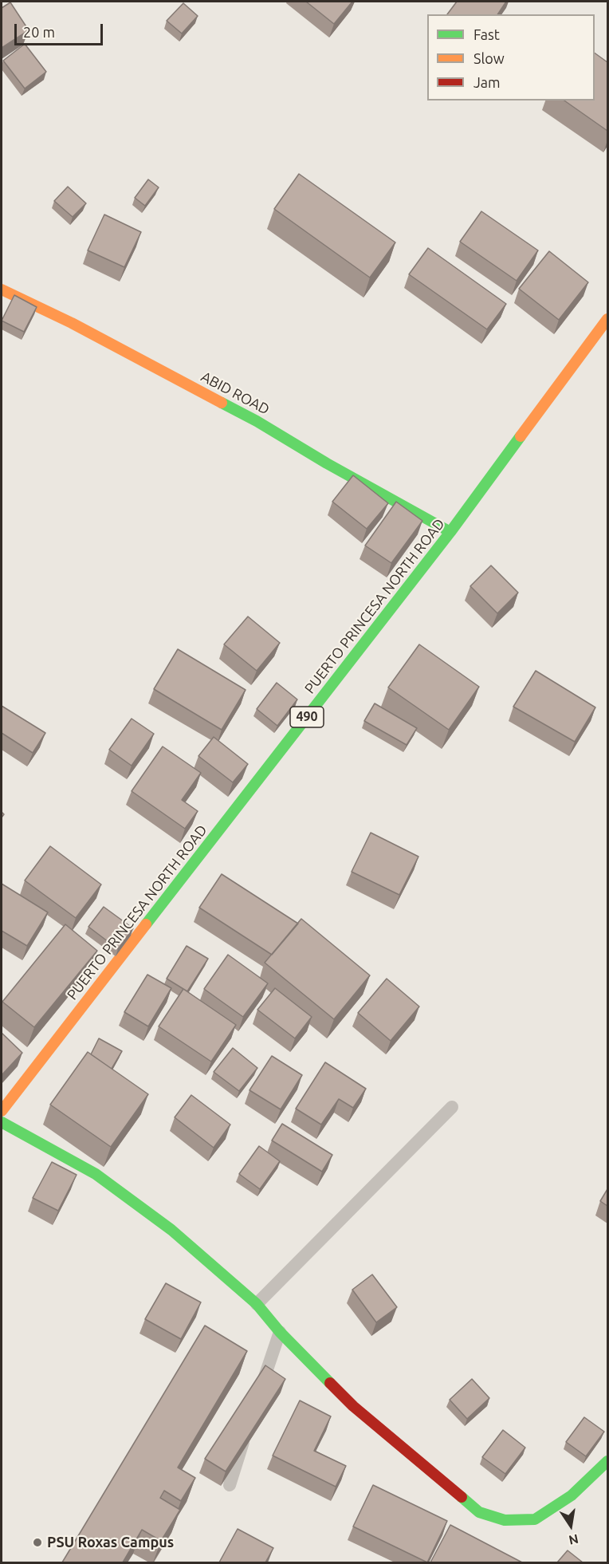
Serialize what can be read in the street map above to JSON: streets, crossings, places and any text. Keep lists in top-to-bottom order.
{
  "streets": {
    "street": ["ABID ROAD", "PUERTO PRINCESA NORTH ROAD", "490"]
  },
  "crossings": [
    ["ABID ROAD", "PUERTO PRINCESA NORTH ROAD"]
  ],
  "places": ["PSU Roxas Campus"],
  "legend": ["Fast", "Slow", "Jam"],
  "scale_bar": "20 m",
  "north": "bottom"
}
